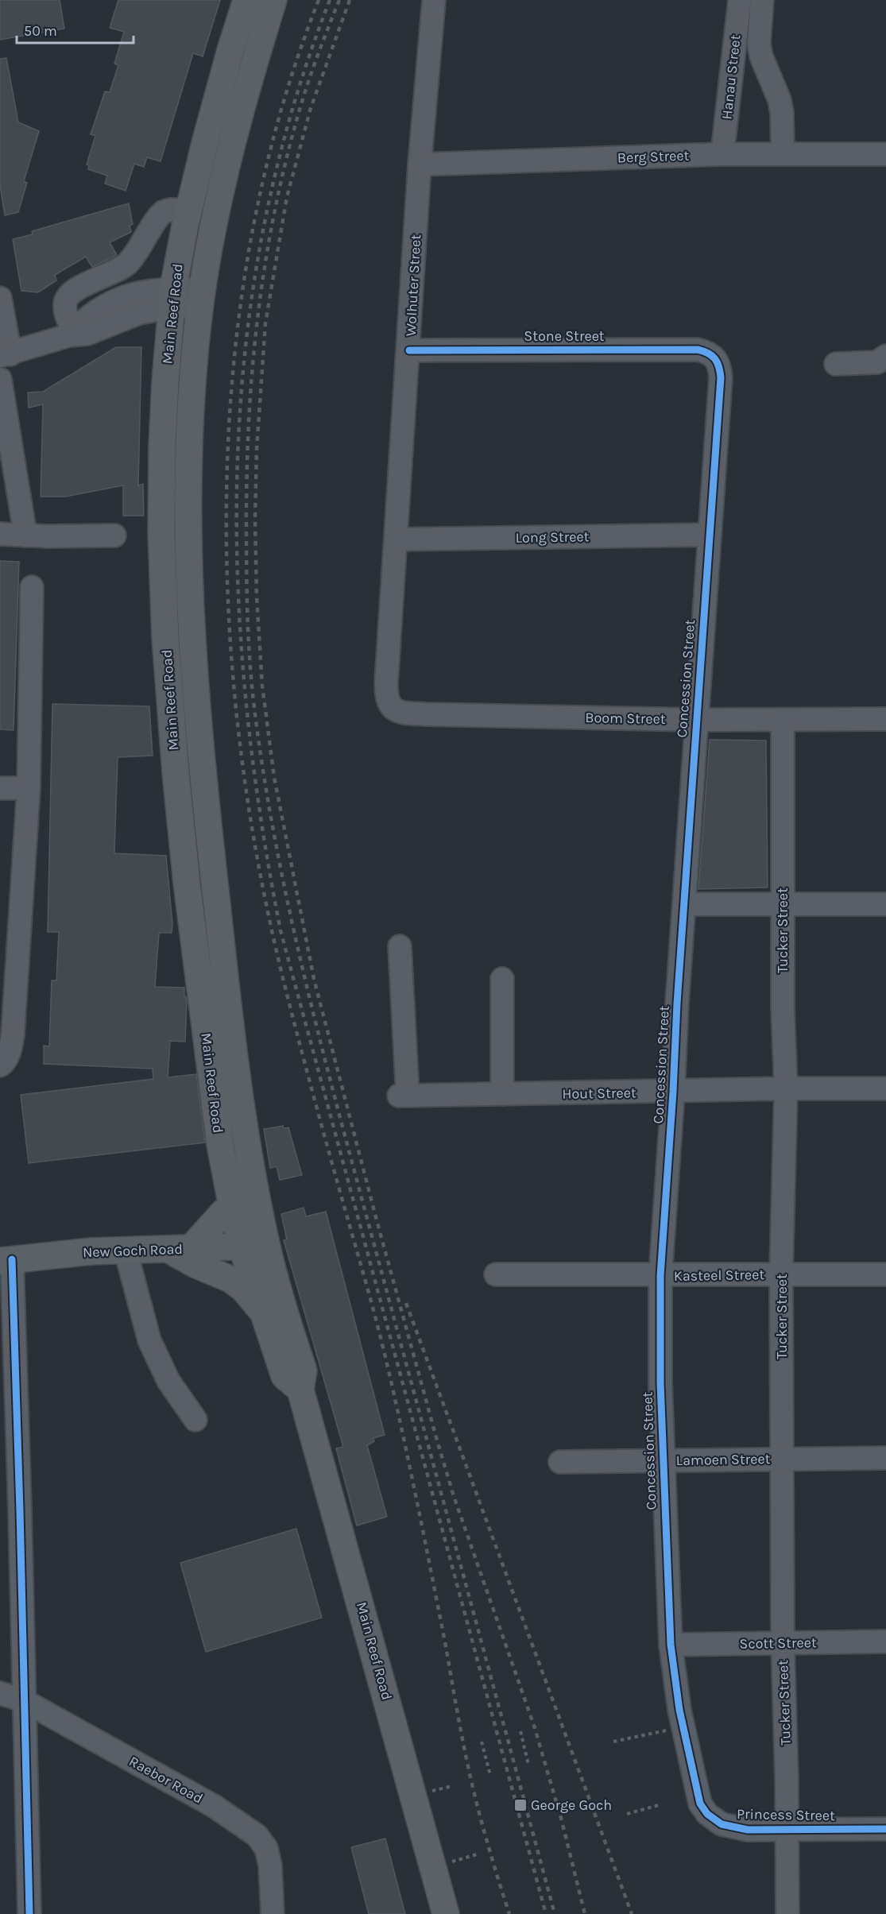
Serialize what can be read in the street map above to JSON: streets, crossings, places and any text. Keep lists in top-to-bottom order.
{
  "streets": {
    "main road": ["Main Reef Road", "New Goch Road"],
    "street": [
      "Hanau Street",
      "Berg Street",
      "Wolhuter Street",
      "Stone Street",
      "Long Street",
      "Concession Street",
      "Boom Street",
      "Tucker Street",
      "Hout Street",
      "Kasteel Street",
      "Lamoen Street",
      "Scott Street",
      "Raebor Road",
      "Princess Street"
    ]
  },
  "crossings": [
    ["Hanau Street", "Berg Street"],
    ["Berg Street", "Wolhuter Street"],
    ["Wolhuter Street", "Stone Street"],
    ["Wolhuter Street", "Long Street"],
    ["Wolhuter Street", "Boom Street"],
    ["Main Reef Road", "New Goch Road"],
    ["Stone Street", "Concession Street"],
    ["Long Street", "Concession Street"],
    ["Concession Street", "Boom Street"],
    ["Concession Street", "Hout Street"],
    ["Concession Street", "Kasteel Street"],
    ["Concession Street", "Lamoen Street"],
    ["Concession Street", "Scott Street"],
    ["Concession Street", "Princess Street"],
    ["Boom Street", "Tucker Street"],
    ["Tucker Street", "Hout Street"],
    ["Tucker Street", "Kasteel Street"],
    ["Tucker Street", "Lamoen Street"],
    ["Tucker Street", "Scott Street"],
    ["Tucker Street", "Princess Street"]
  ],
  "places": {
    "transit": ["George Goch"]
  },
  "scale_bar": "50 m"
}
